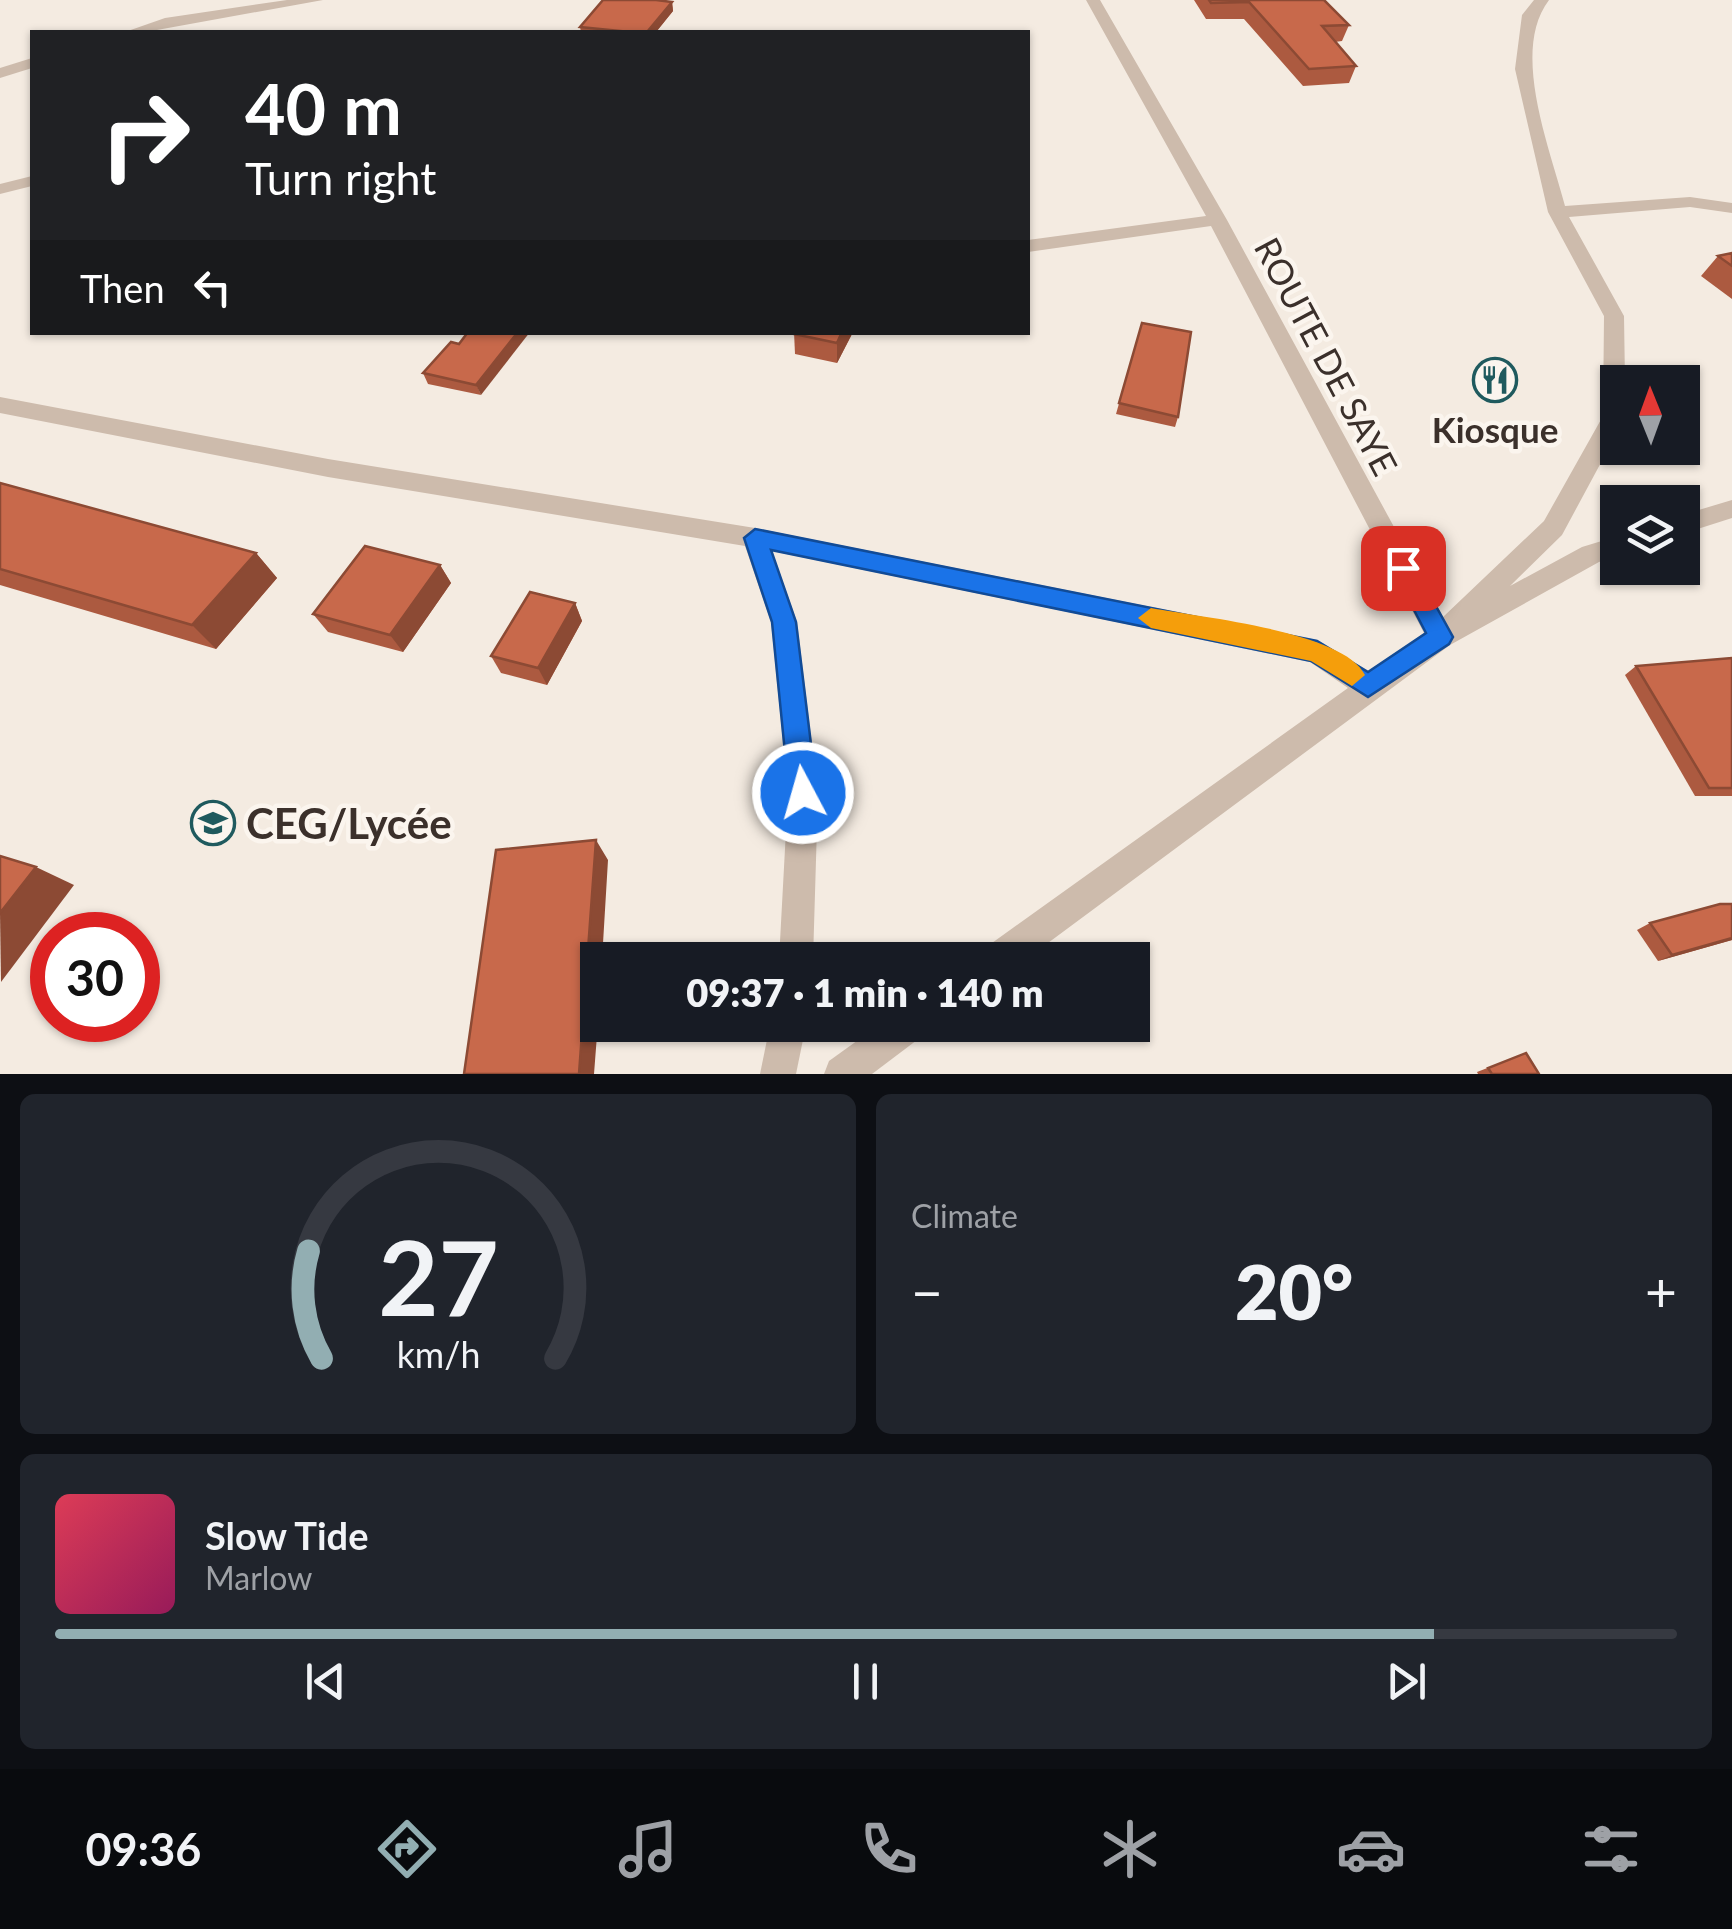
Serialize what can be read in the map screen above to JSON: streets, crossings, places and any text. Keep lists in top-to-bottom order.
{
  "streets": {
    "street": ["ROUTE DE SAYE"]
  },
  "places": {
    "restaurant": ["Kiosque"],
    "school or university": ["CEG/Lycée"]
  },
  "north": "top",
  "page": {
    "turn": ["40 m", "Turn right"],
    "then": "Then",
    "limit": "30",
    "trip": "09:37 · 1 min · 140 m",
    "tile": "Climate",
    "heat": ["−", "20°", "+"],
    "song": ["Slow Tide", "Marlow"],
    "tabs": "09:36",
    "gauge": ["27", "km/h"]
  }
}
